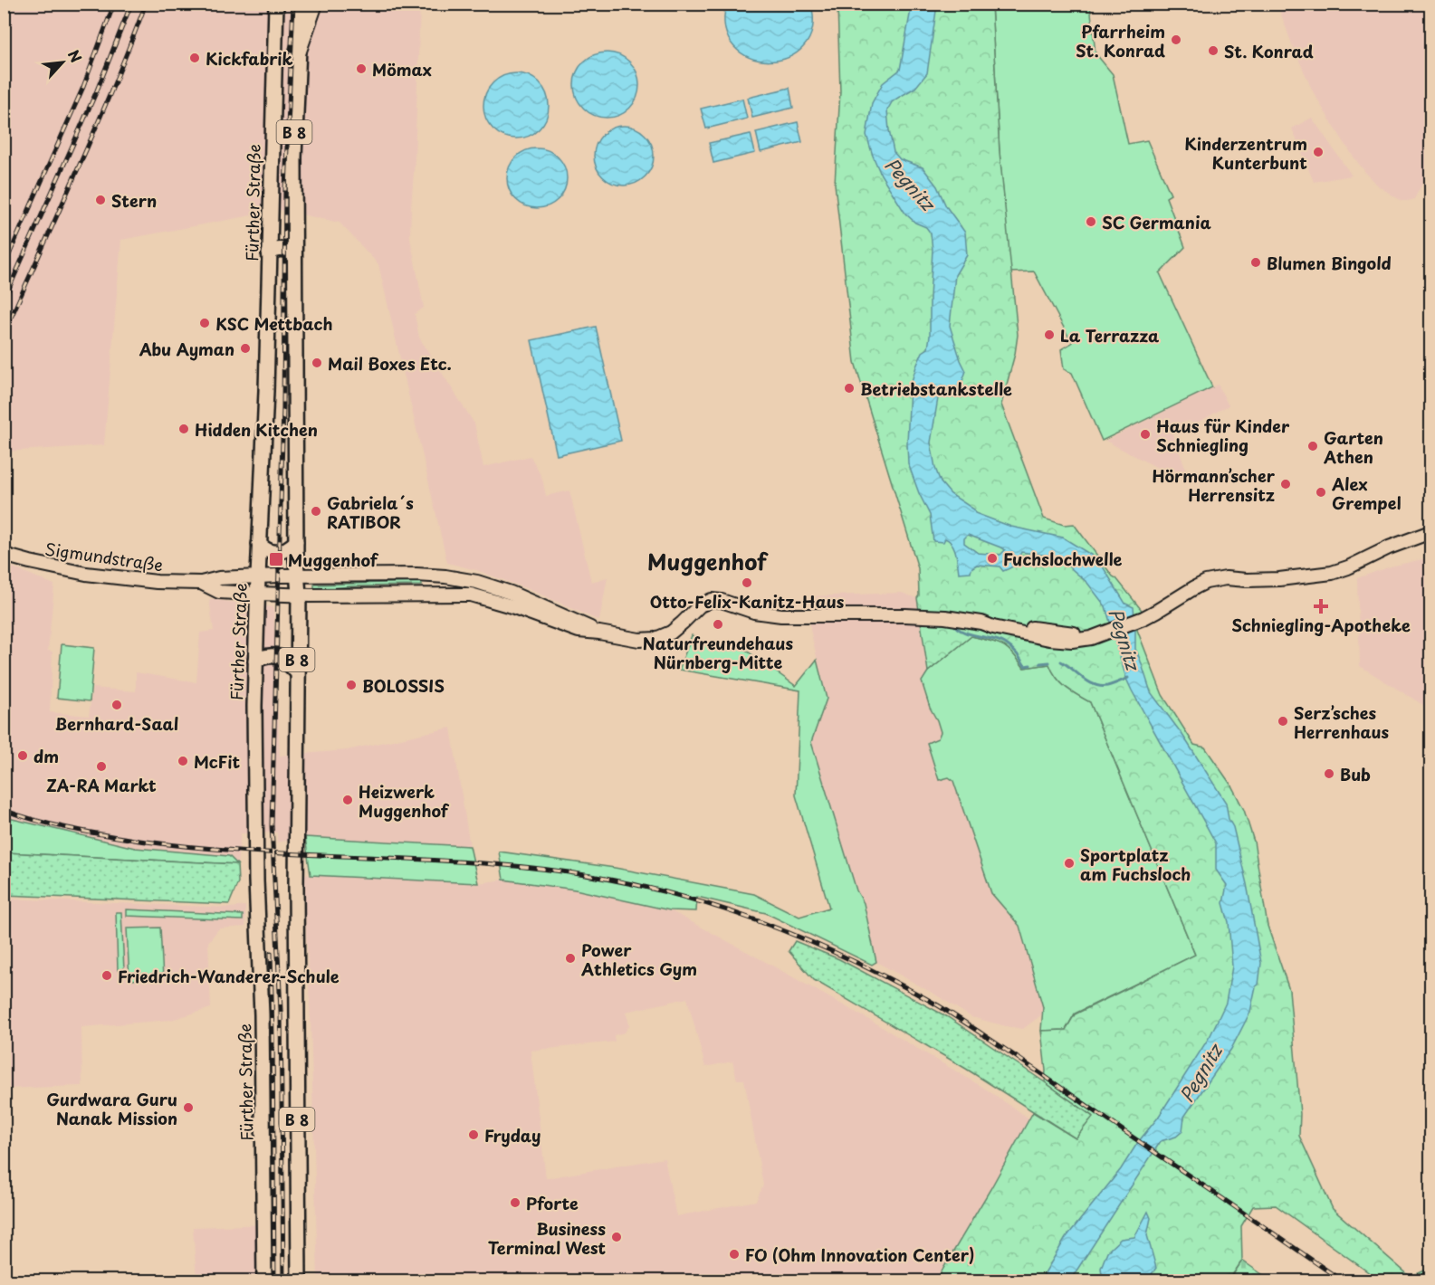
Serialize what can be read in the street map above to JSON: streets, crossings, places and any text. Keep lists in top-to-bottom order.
{
  "streets": {
    "main road": ["B 8", "Fürther Straße", "Sigmundstraße"]
  },
  "crossings": [
    ["B 8", "Sigmundstraße"],
    ["Fürther Straße", "Sigmundstraße"]
  ],
  "districts": ["Muggenhof"],
  "water": ["Pegnitz"],
  "places": {
    "other": [
      "Pfarrheim St. Konrad",
      "St. Konrad",
      "Kickfabrik",
      "Mömax",
      "Kinderzentrum Kunterbunt",
      "Stern",
      "SC Germania",
      "Blumen Bingold",
      "KSC Mettbach",
      "La Terrazza",
      "Abu Ayman",
      "Mail Boxes Etc.",
      "Betriebstankstelle",
      "Hidden Kitchen",
      "Haus für Kinder Schniegling",
      "Garten Athen",
      "Hörmann’scher Herrensitz",
      "Alex Grempel",
      "Gabriela´s RATIBOR",
      "Fuchslochwelle",
      "Otto-Felix-Kanitz-Haus",
      "Naturfreundehaus Nürnberg-Mitte",
      "BOLOSSIS",
      "Bernhard-Saal",
      "Serz’sches Herrenhaus",
      "dm",
      "McFit",
      "ZA-RA Markt",
      "Bub",
      "Heizwerk Muggenhof",
      "Sportplatz am Fuchsloch",
      "Power Athletics Gym",
      "Friedrich-Wanderer-Schule",
      "Gurdwara Guru Nanak Mission",
      "Fryday",
      "Pforte",
      "Business Terminal West",
      "FO (Ohm Innovation Center)"
    ],
    "transit": ["Muggenhof"],
    "health": ["Schniegling-Apotheke"]
  },
  "north": "top right"
}
